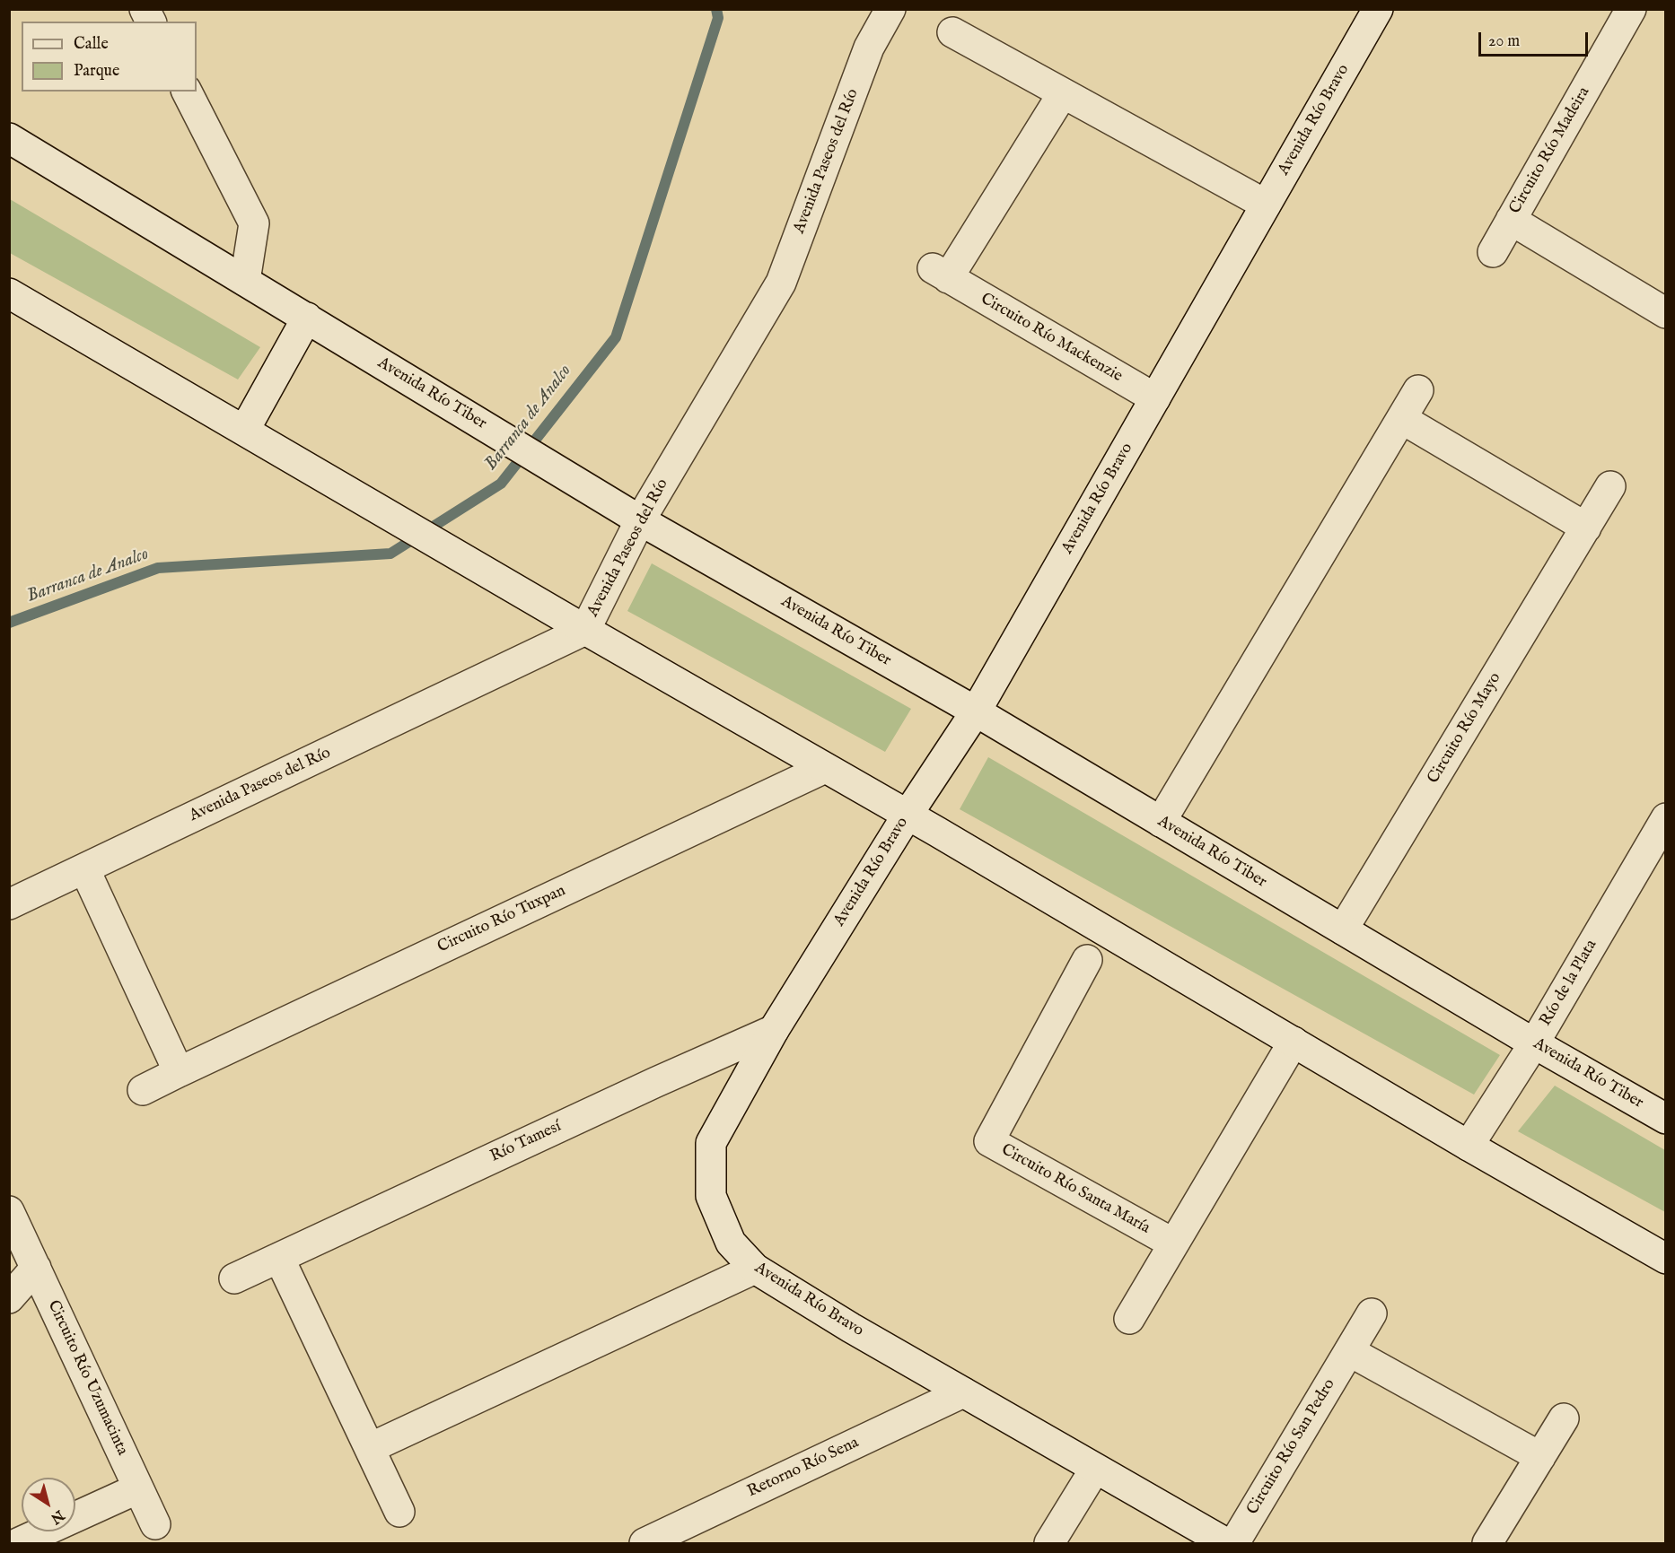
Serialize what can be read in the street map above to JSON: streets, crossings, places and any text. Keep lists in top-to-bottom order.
{
  "streets": {
    "street": [
      "Avenida Río Bravo",
      "Circuito Río Madeira",
      "Avenida Paseos del Río",
      "Circuito Río Mackenzie",
      "Avenida Río Tiber",
      "Circuito Río Mayo",
      "Circuito Río Tuxpan",
      "Río de la Plata",
      "Río Tamesí",
      "Circuito Río Santa María",
      "Circuito Río Uzumacinta",
      "Circuito Río San Pedro",
      "Retorno Río Sena"
    ]
  },
  "crossings": [
    ["Avenida Río Bravo", "Circuito Río Mackenzie"],
    ["Avenida Río Bravo", "Avenida Río Tiber"],
    ["Avenida Río Bravo", "Río Tamesí"],
    ["Avenida Río Bravo", "Retorno Río Sena"],
    ["Avenida Paseos del Río", "Avenida Río Tiber"],
    ["Avenida Río Tiber", "Circuito Río Mayo"],
    ["Avenida Río Tiber", "Río de la Plata"]
  ],
  "water": ["Barranca de Analco"],
  "legend": ["Calle", "Parque"],
  "scale_bar": "20 m",
  "north": "bottom right"
}
